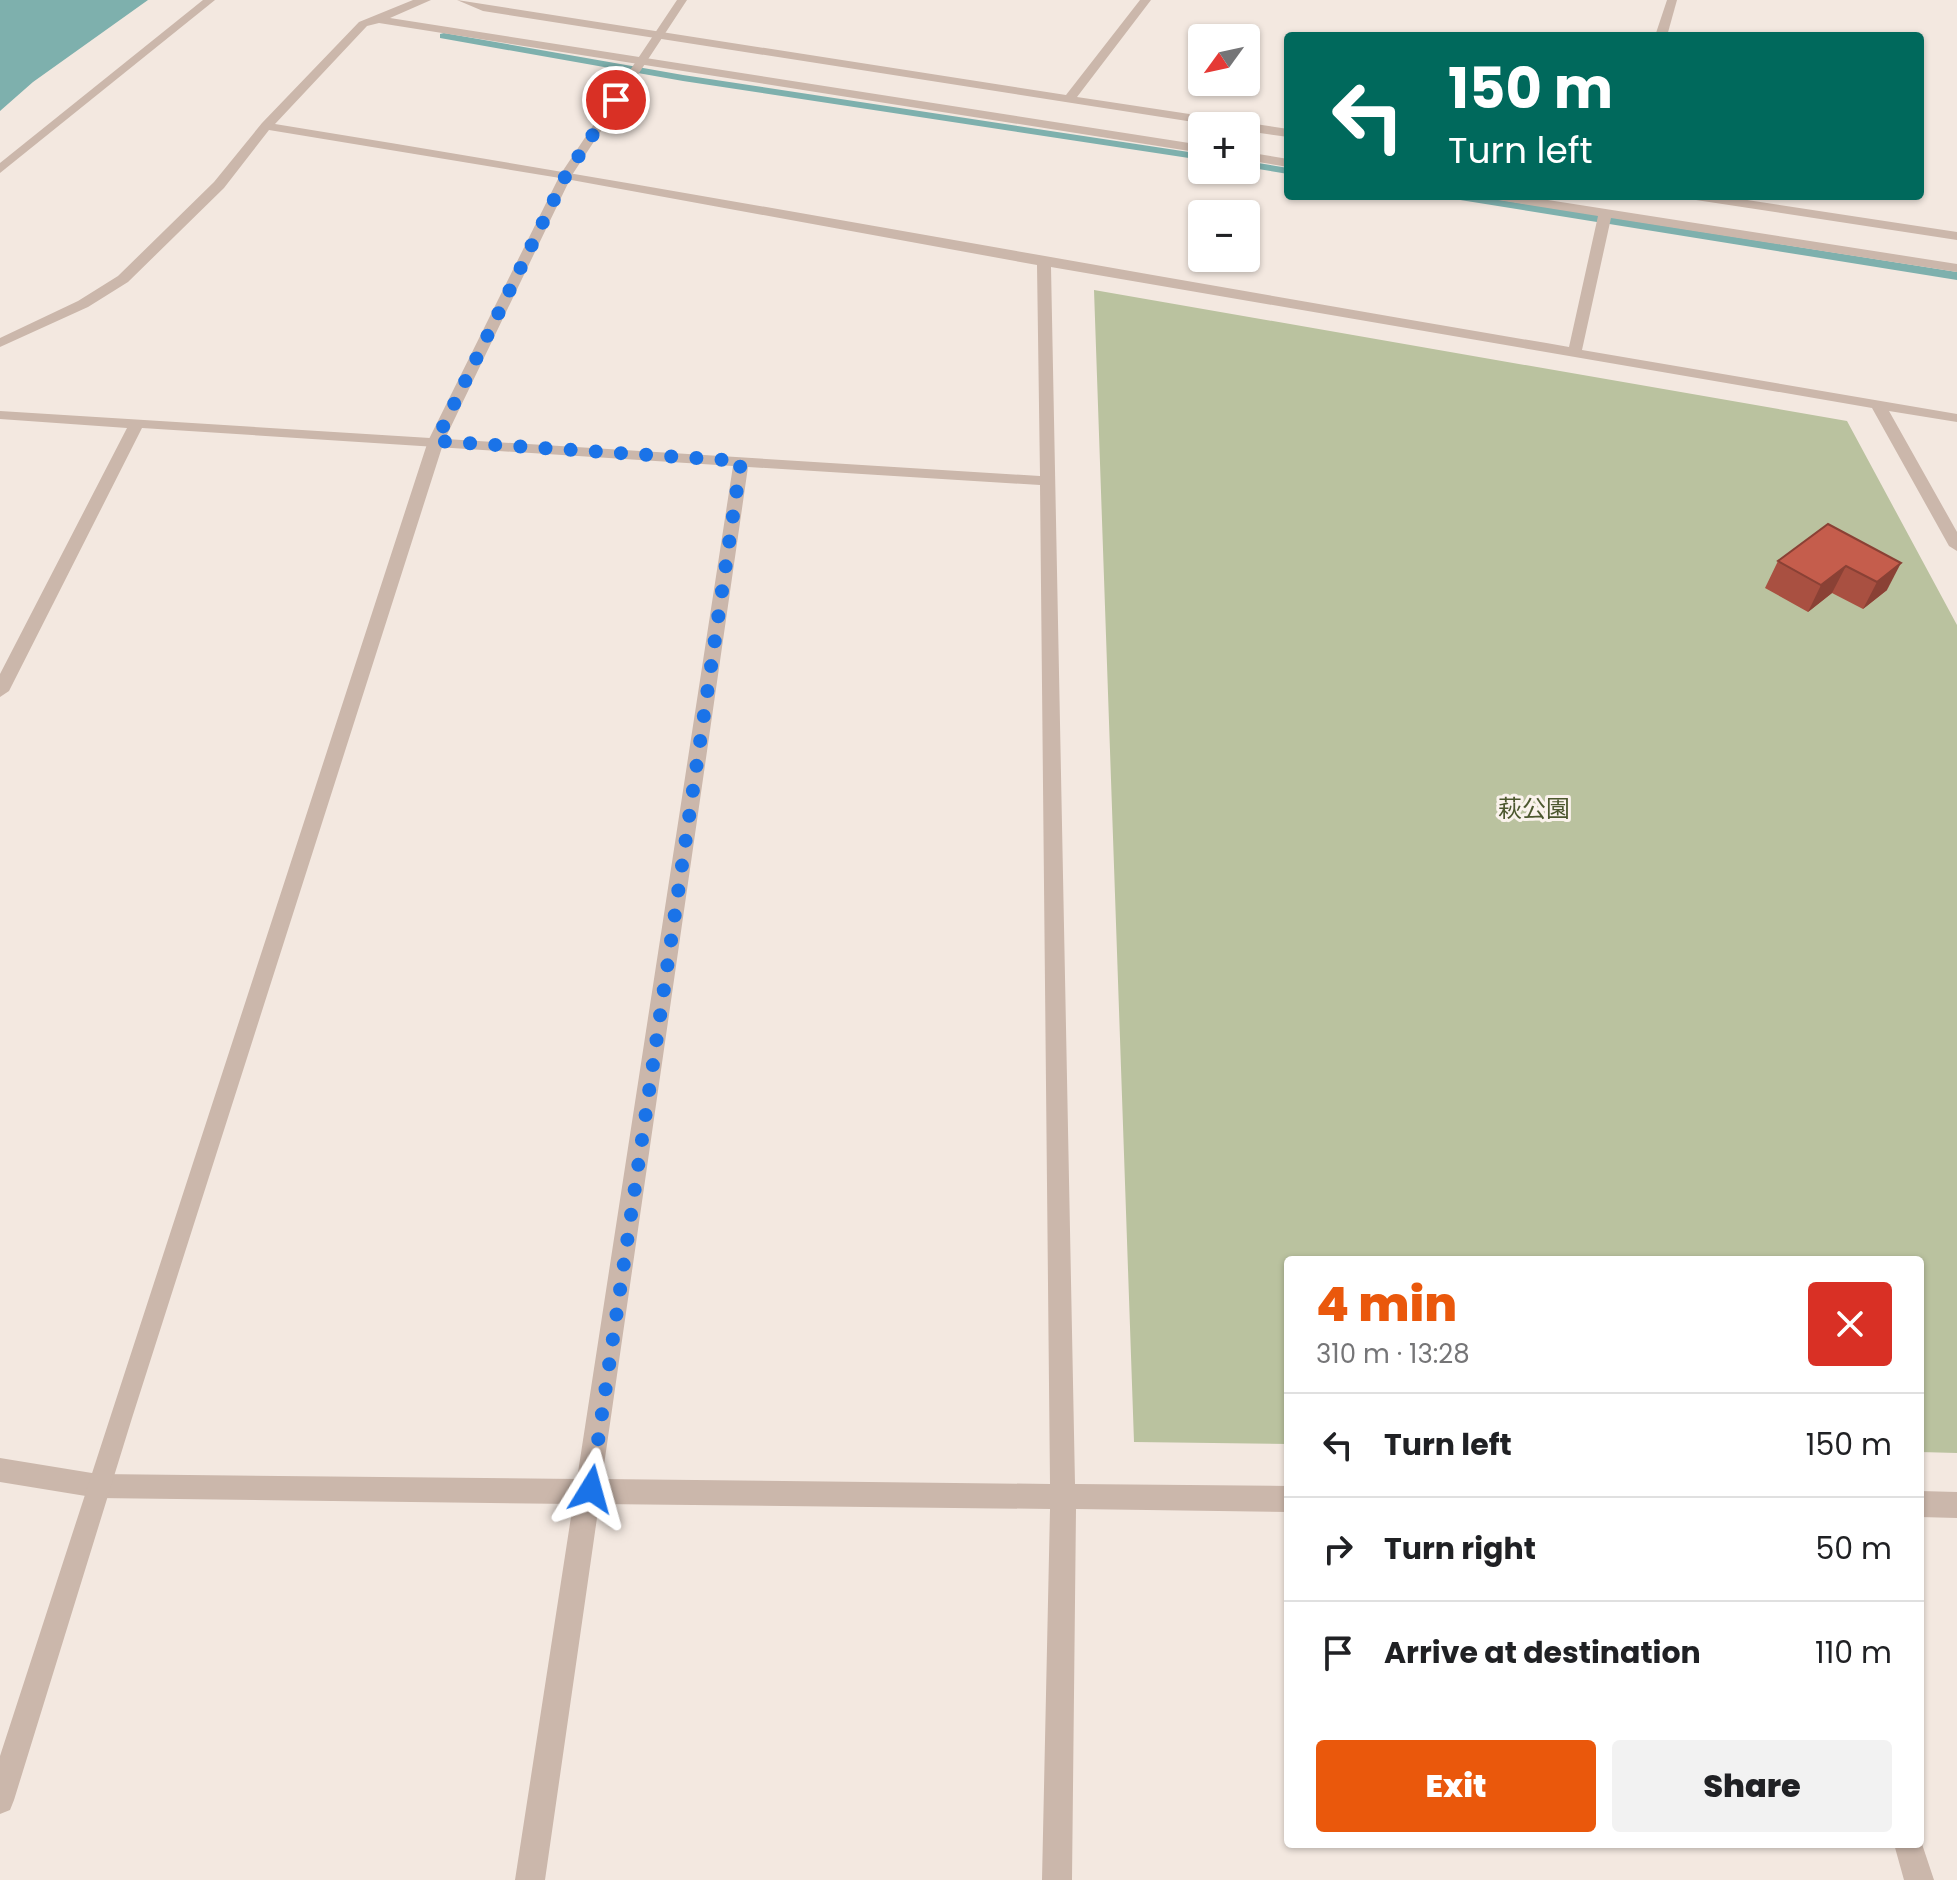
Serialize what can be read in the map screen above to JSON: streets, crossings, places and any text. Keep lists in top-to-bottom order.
{
  "parks": ["萩公園"],
  "north": "bottom left",
  "page": {
    "map_buttons": ["+", "−"],
    "turn": ["150 m", "Turn left"],
    "heading": ["4 min", "310 m · 13:28"],
    "list": [
      {
        "name": "Turn left",
        "value": "150 m"
      },
      {
        "name": "Turn right",
        "value": "50 m"
      },
      {
        "name": "Arrive at destination",
        "value": "110 m"
      }
    ],
    "buttons": ["Exit", "Share"]
  }
}
